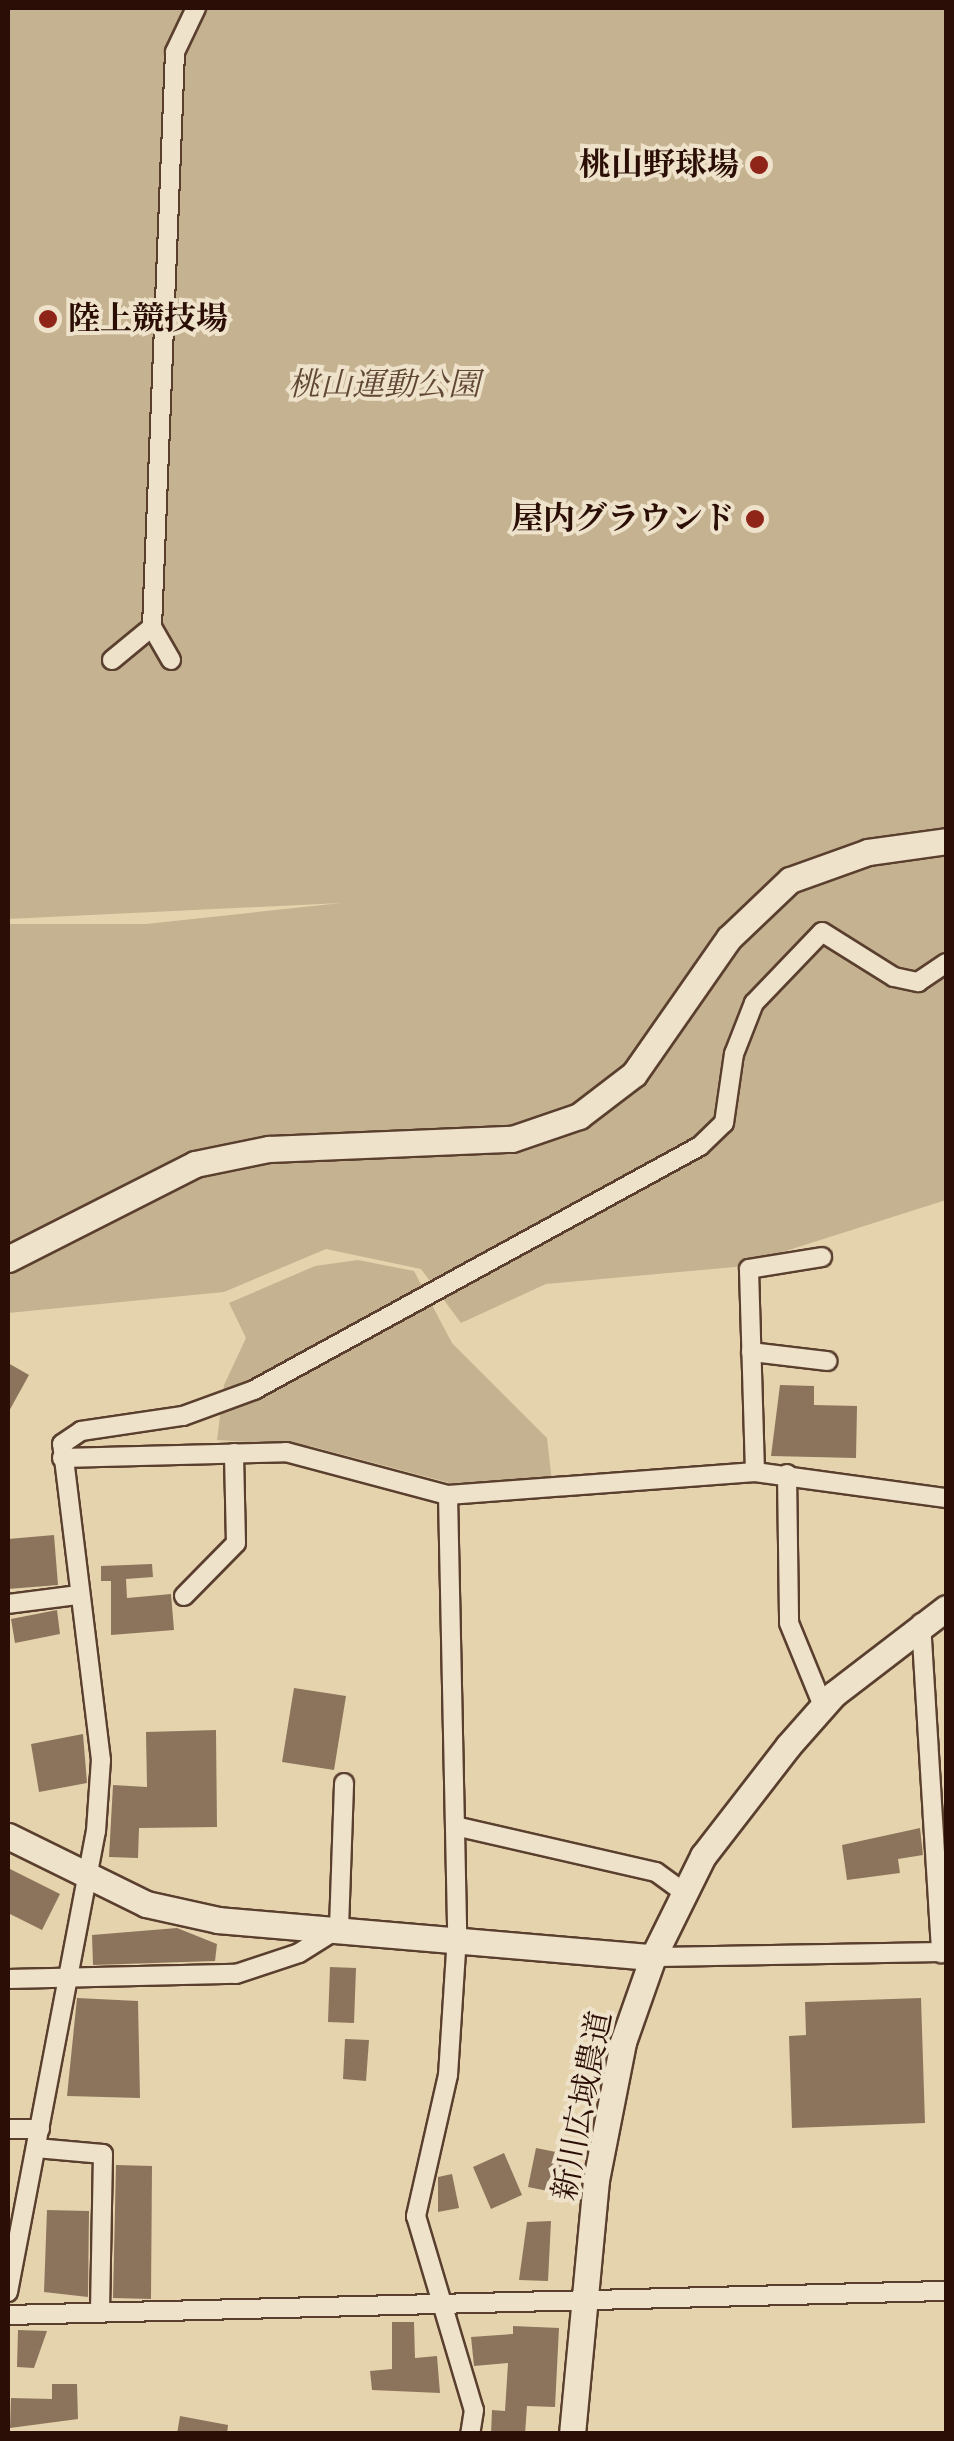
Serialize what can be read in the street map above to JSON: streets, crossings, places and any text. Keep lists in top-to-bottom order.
{
  "streets": {
    "street": ["新川広域農道"]
  },
  "parks": ["桃山運動公園"],
  "places": ["桃山野球場", "陸上競技場", "屋内グラウンド"]
}
